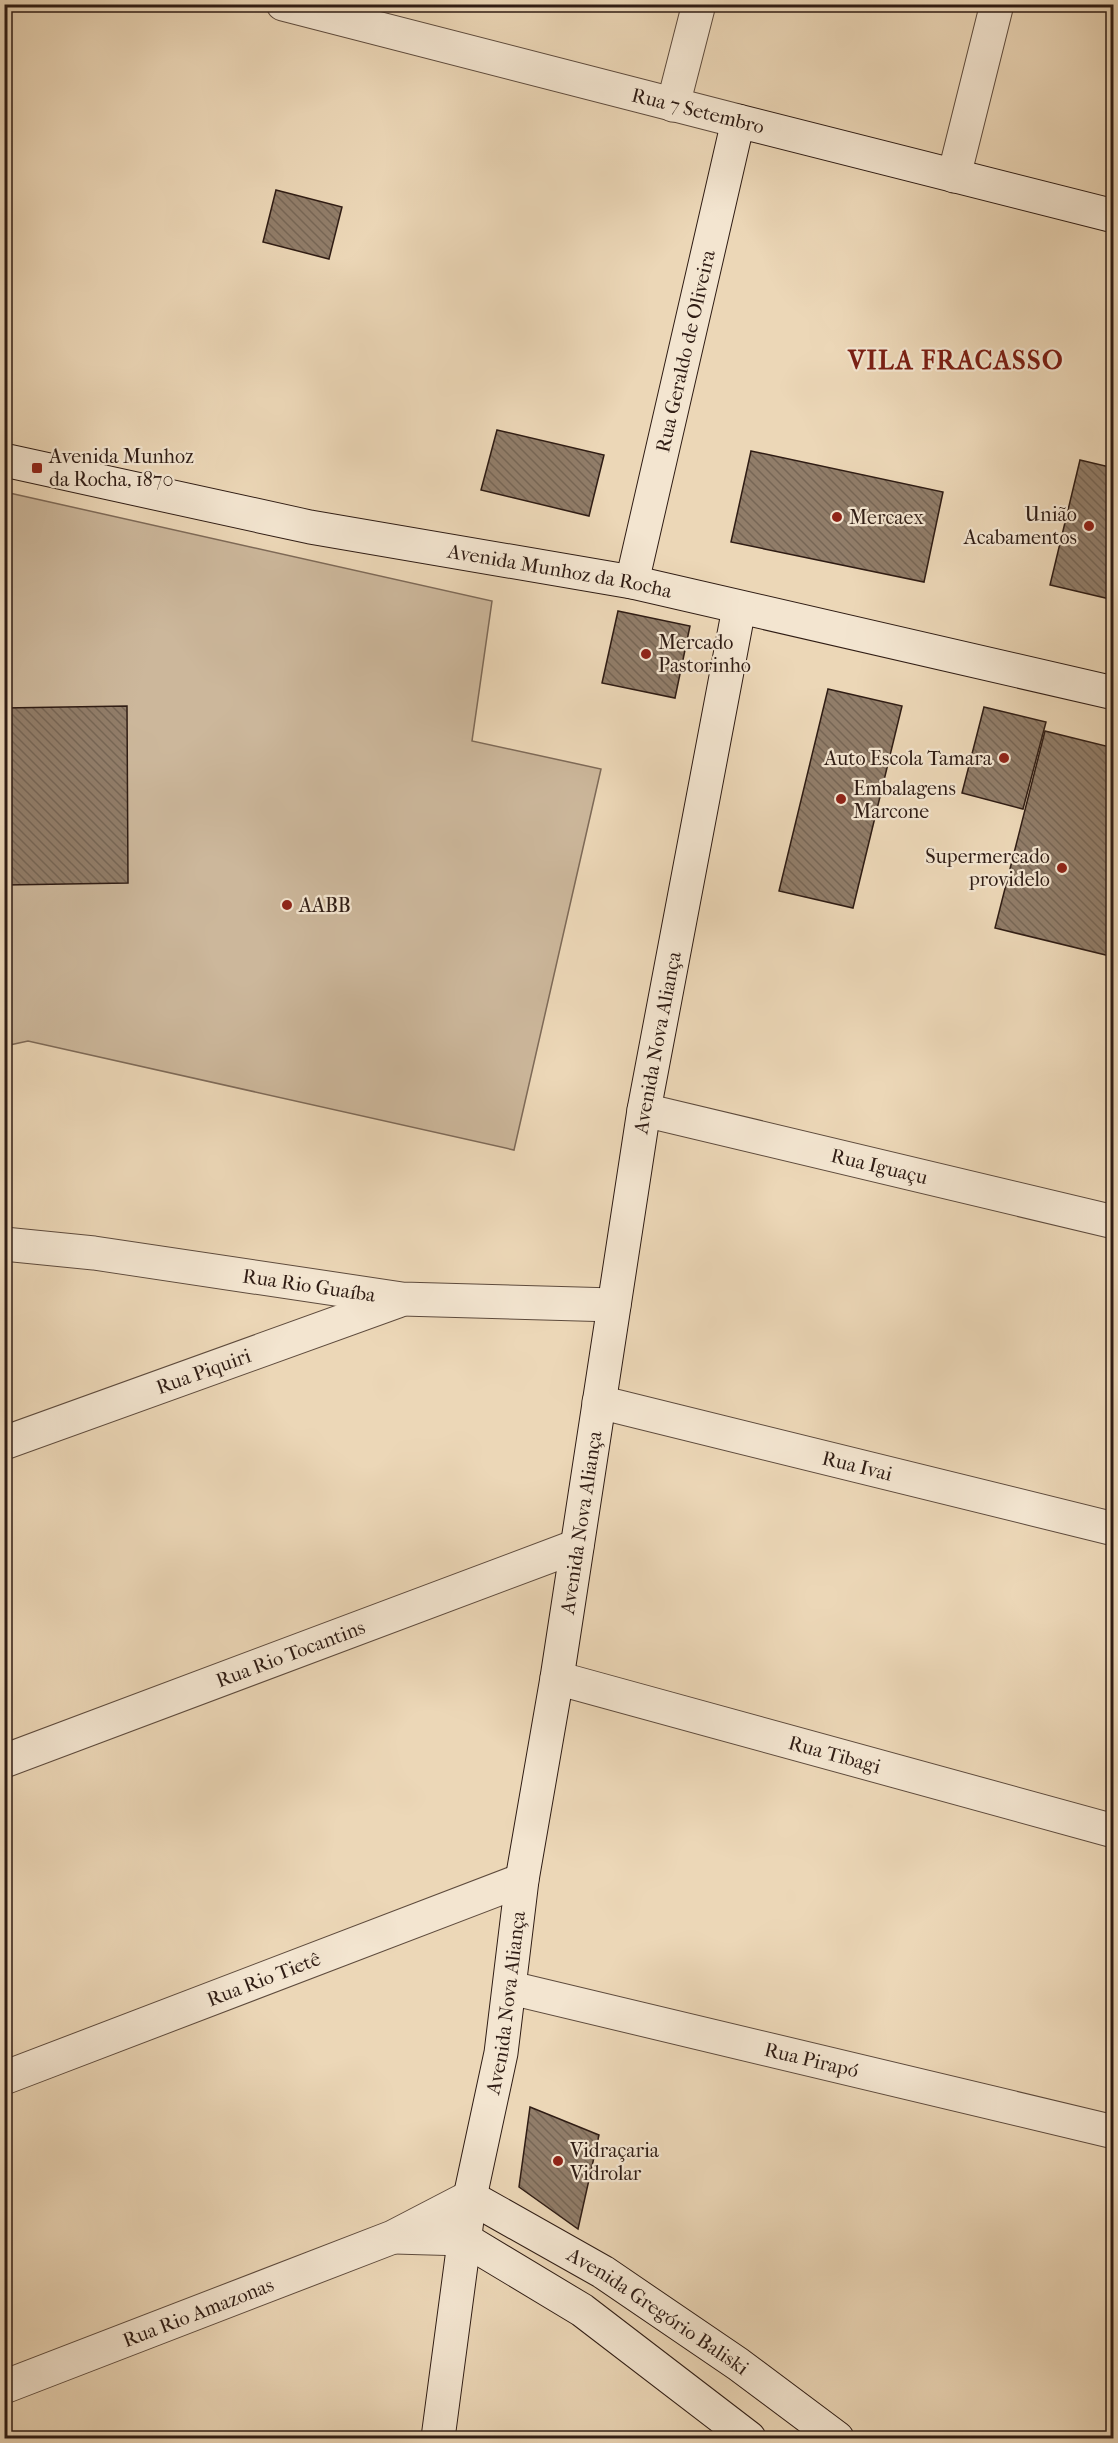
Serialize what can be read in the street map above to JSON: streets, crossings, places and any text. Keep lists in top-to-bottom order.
{
  "streets": {
    "street": [
      "Rua 7 Setembro",
      "Rua Geraldo de Oliveira",
      "Avenida Munhoz da Rocha",
      "Avenida Nova Aliança",
      "Rua Iguaçu",
      "Rua Rio Guaíba",
      "Rua Piquiri",
      "Rua Ivai",
      "Rua Rio Tocantins",
      "Rua Tibagi",
      "Rua Rio Tietê",
      "Rua Pirapó",
      "Rua Rio Amazonas",
      "Avenida Gregório Baliski"
    ]
  },
  "crossings": [
    ["Rua 7 Setembro", "Rua Geraldo de Oliveira"],
    ["Rua Geraldo de Oliveira", "Avenida Munhoz da Rocha"],
    ["Avenida Munhoz da Rocha", "Avenida Nova Aliança"],
    ["Avenida Nova Aliança", "Rua Iguaçu"],
    ["Avenida Nova Aliança", "Rua Rio Guaíba"],
    ["Avenida Nova Aliança", "Rua Ivai"],
    ["Avenida Nova Aliança", "Rua Rio Tocantins"],
    ["Avenida Nova Aliança", "Rua Tibagi"],
    ["Avenida Nova Aliança", "Rua Rio Tietê"],
    ["Avenida Nova Aliança", "Rua Pirapó"],
    ["Avenida Nova Aliança", "Rua Rio Amazonas"],
    ["Avenida Nova Aliança", "Avenida Gregório Baliski"],
    ["Rua Rio Guaíba", "Rua Piquiri"],
    ["Rua Rio Amazonas", "Avenida Gregório Baliski"]
  ],
  "districts": ["VILA FRACASSO"],
  "places": {
    "transit": ["Avenida Munhoz da Rocha, 1870"],
    "other": [
      "Mercaex",
      "União Acabamentos",
      "Mercado Pastorinho",
      "Auto Escola Tamara",
      "Embalagens Marcone",
      "Supermercado providelo",
      "AABB",
      "Vidraçaria Vidrolar"
    ]
  }
}
